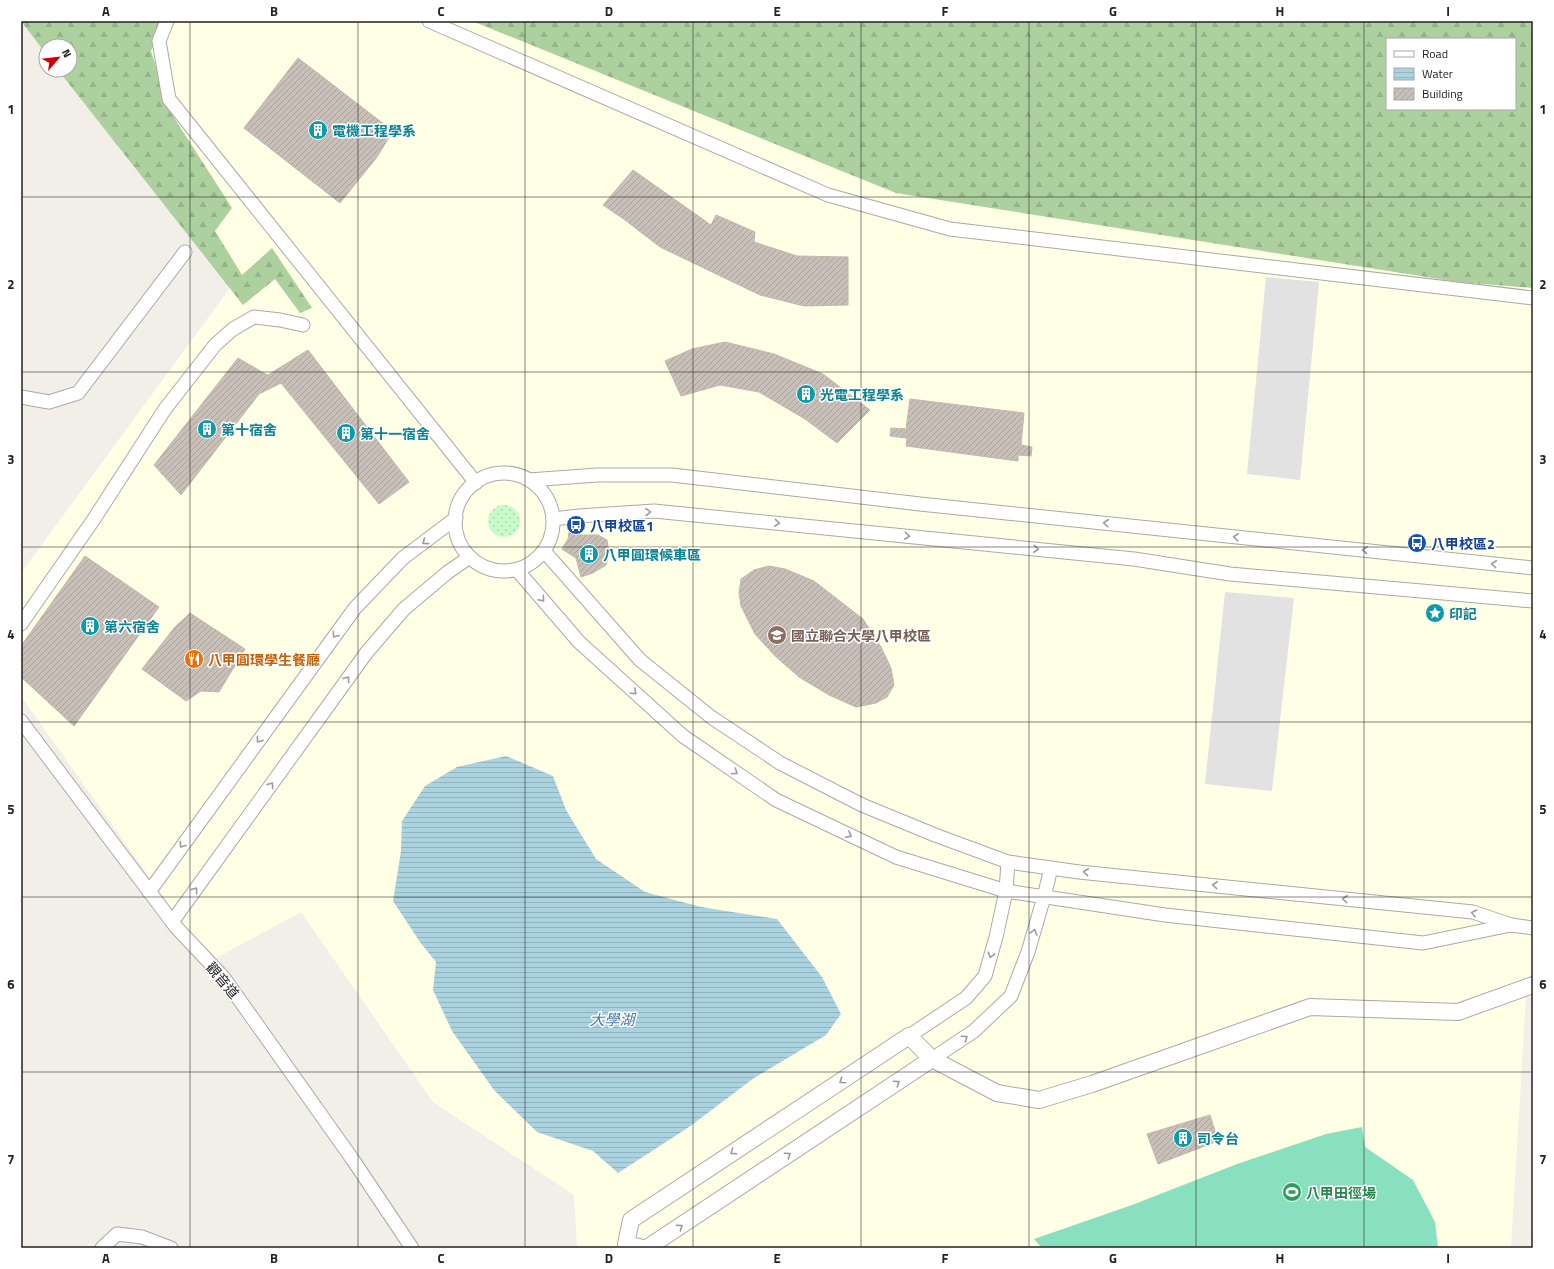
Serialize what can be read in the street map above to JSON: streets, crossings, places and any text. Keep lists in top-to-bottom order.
{
  "streets": {
    "street": ["觀音道"]
  },
  "water": ["大學湖"],
  "places": {
    "building": [
      "電機工程學系",
      "光電工程學系",
      "第十宿舍",
      "第十一宿舍",
      "八甲圓環候車區",
      "第六宿舍",
      "司令台"
    ],
    "bus stop": ["八甲校區1", "八甲校區2"],
    "place": ["印記"],
    "school or university": ["國立聯合大學八甲校區"],
    "restaurant": ["八甲圓環學生餐廳"],
    "sports": ["八甲田徑場"]
  },
  "legend": ["Road", "Water", "Building"],
  "north": "top right",
  "grid": {
    "columns": [
      "A",
      "B",
      "C",
      "D",
      "E",
      "F",
      "G",
      "H",
      "I"
    ],
    "rows": [
      "1",
      "2",
      "3",
      "4",
      "5",
      "6",
      "7"
    ]
  }
}
